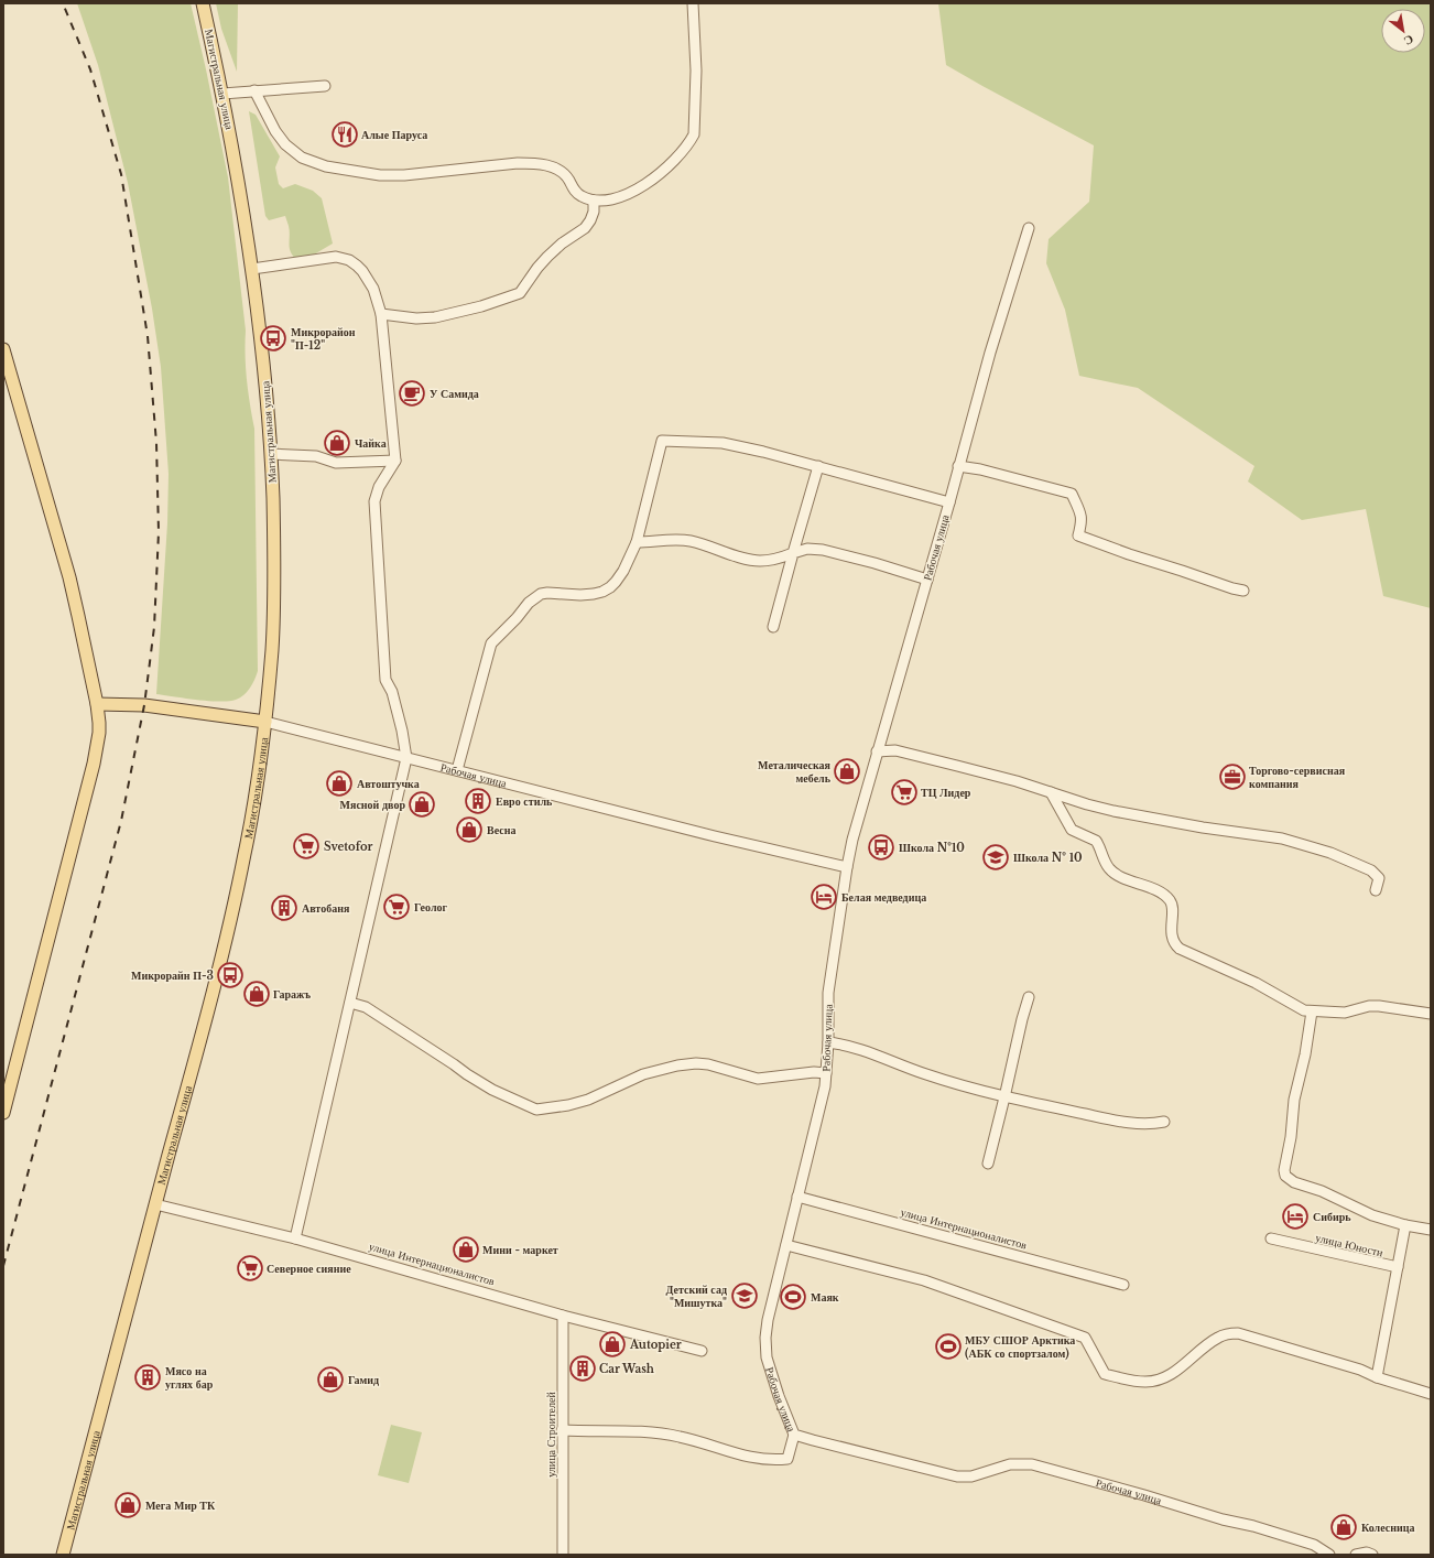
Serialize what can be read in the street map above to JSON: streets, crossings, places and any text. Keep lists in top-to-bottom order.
{
  "streets": {
    "main road": ["Магистральная улица", "Рабочая улица"],
    "street": ["улица Интернационалистов", "улица Юности", "улица Строителей"]
  },
  "crossings": [
    ["Магистральная улица", "Рабочая улица"],
    ["Магистральная улица", "улица Интернационалистов"],
    ["Рабочая улица", "улица Интернационалистов"],
    ["улица Интернационалистов", "улица Строителей"]
  ],
  "places": {
    "restaurant": ["Алые Паруса"],
    "bus stop": ["Микрорайон \"П-12\"", "Школа №10", "Микрорайн П-3"],
    "cafe": ["У Самида"],
    "shop": [
      "Чайка",
      "Металическая мебель",
      "Автоштучка",
      "Мясной двор",
      "Весна",
      "Гаражъ",
      "Мини - маркет",
      "Autopier",
      "Гамид",
      "Мега Мир ТК",
      "Колесница"
    ],
    "office": ["Торгово-сервисная компания"],
    "supermarket": [
      "ТЦ Лидер",
      "Svetofor",
      "Геолог",
      "Северное сияние"
    ],
    "building": [
      "Евро стиль",
      "Автобаня",
      "Car Wash",
      "Мясо на углях бар"
    ],
    "school or university": ["Школа № 10", "Детский сад \"Мишутка\""],
    "hotel": ["Белая медведица", "Сибирь"],
    "sports": ["Маяк", "МБУ СШОР Арктика (АБК со спортзалом)"]
  },
  "north": "bottom right"
}
